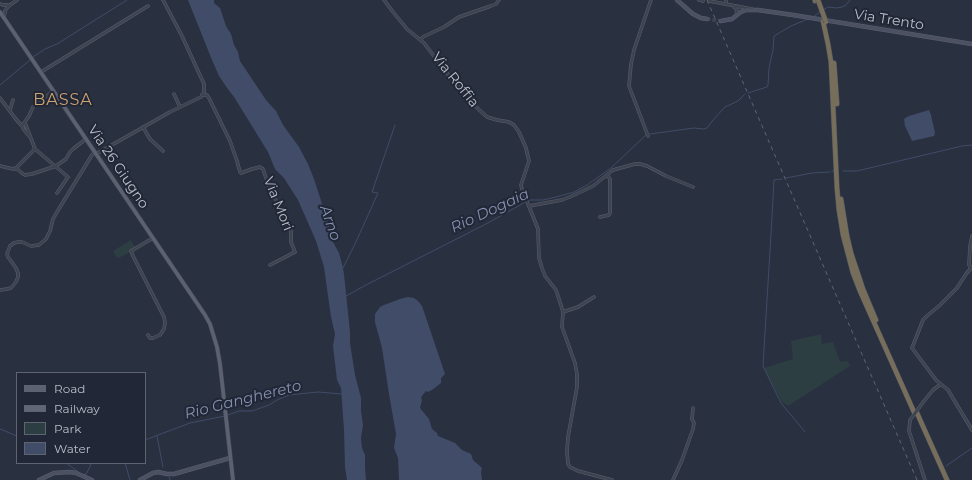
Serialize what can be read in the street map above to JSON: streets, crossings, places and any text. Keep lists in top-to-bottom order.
{
  "streets": {
    "main road": ["Via 26 Giugno"],
    "street": ["Via Trento", "Via Roffia", "Via Mori"]
  },
  "districts": ["BASSA"],
  "water": ["Rio Dogaia", "Arno", "Rio Ganghereto"],
  "legend": [
    "Road",
    "Railway",
    "Park",
    "Water"
  ]
}
